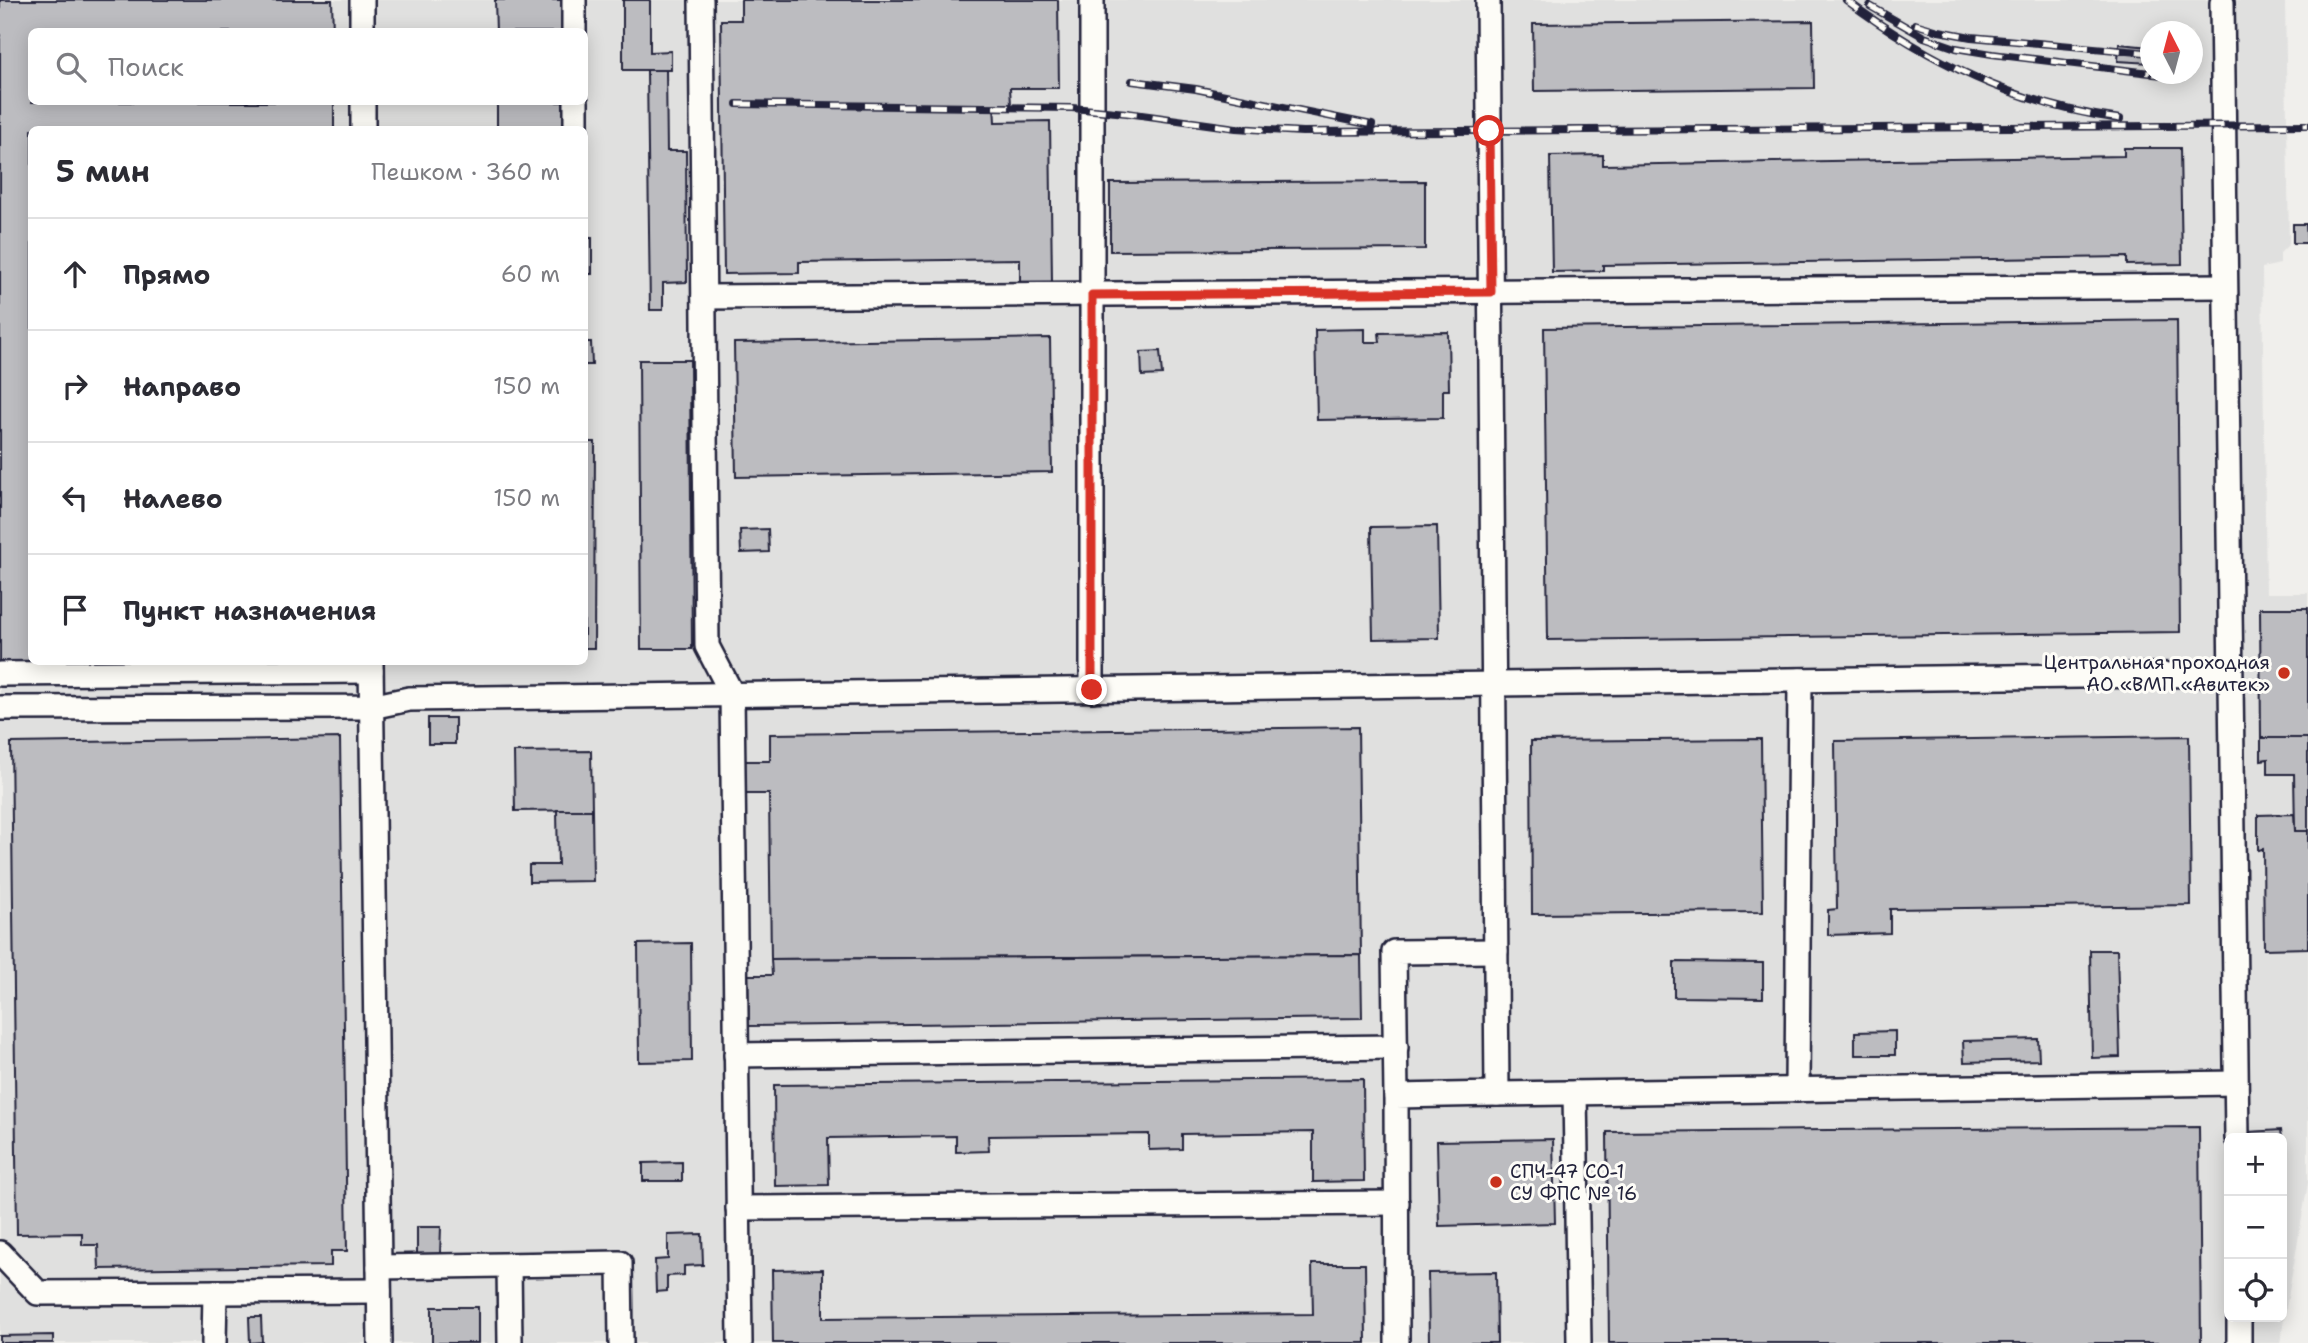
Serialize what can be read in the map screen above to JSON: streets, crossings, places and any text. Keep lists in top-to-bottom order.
{
  "places": ["Центральная проходная АО «ВМП «Авитек»", "СПЧ-47 СО-1 СУ ФПС № 16"],
  "north": "top",
  "page": {
    "search": "Поиск",
    "heading": ["5 мин", "Пешком · 360 m"],
    "list": [
      ["Прямо", "60 m"],
      ["Направо", "150 m"],
      ["Налево", "150 m"],
      "Пункт назначения"
    ],
    "map_buttons": ["+", "−"]
  }
}
